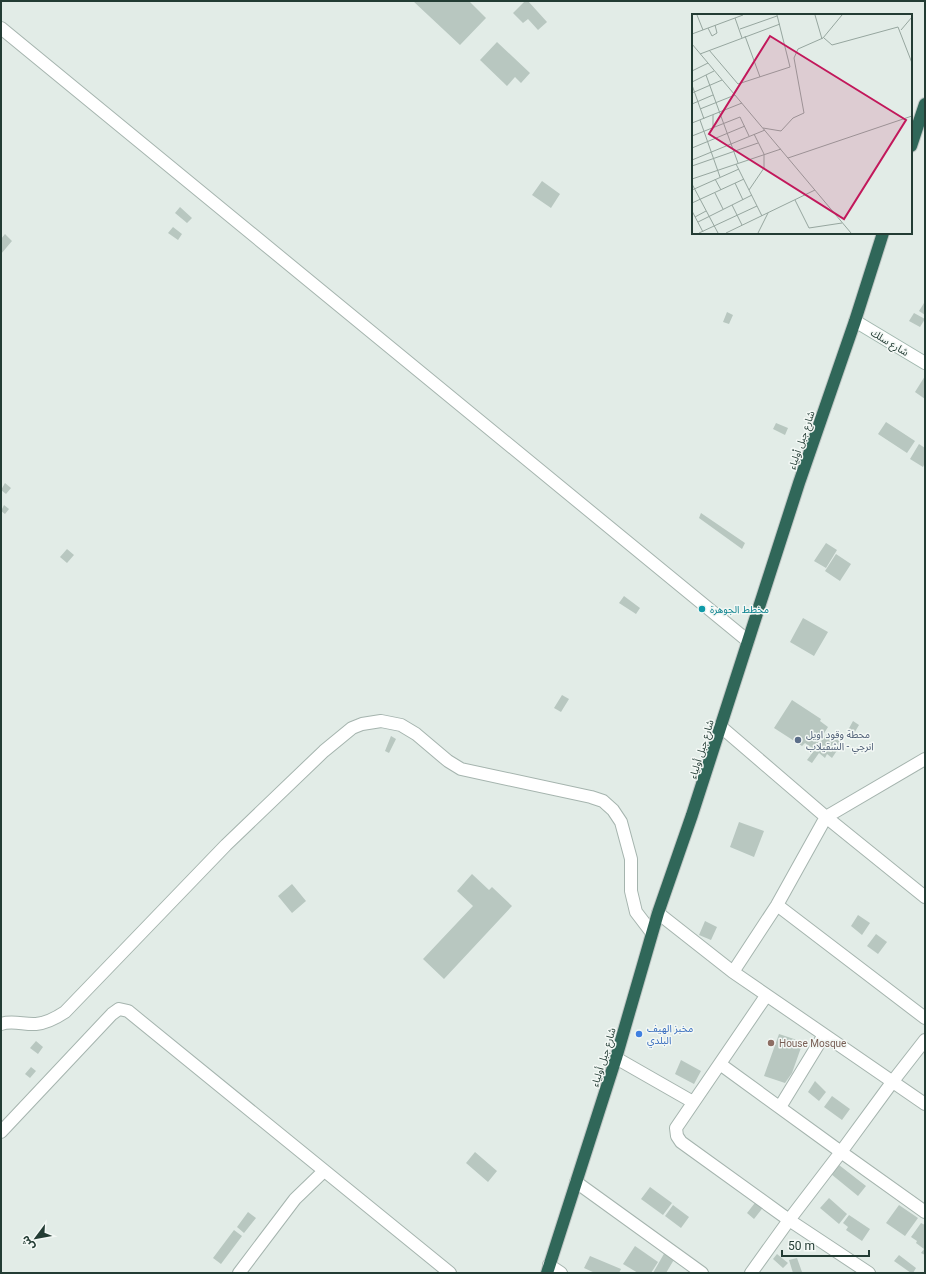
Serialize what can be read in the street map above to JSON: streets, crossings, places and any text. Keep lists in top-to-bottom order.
{
  "streets": {
    "highway": ["شارع جبل أولياء"],
    "street": ["شارع سلك"]
  },
  "crossings": [
    ["شارع سلك", "شارع جبل أولياء"]
  ],
  "places": [
    "مخطط الجوهرة",
    "محطة وقود اويل انرجي - الشقيلاب",
    "مخبز الهيف البلدي",
    "House Mosque"
  ],
  "scale_bar": "50 m",
  "north": "bottom left"
}
